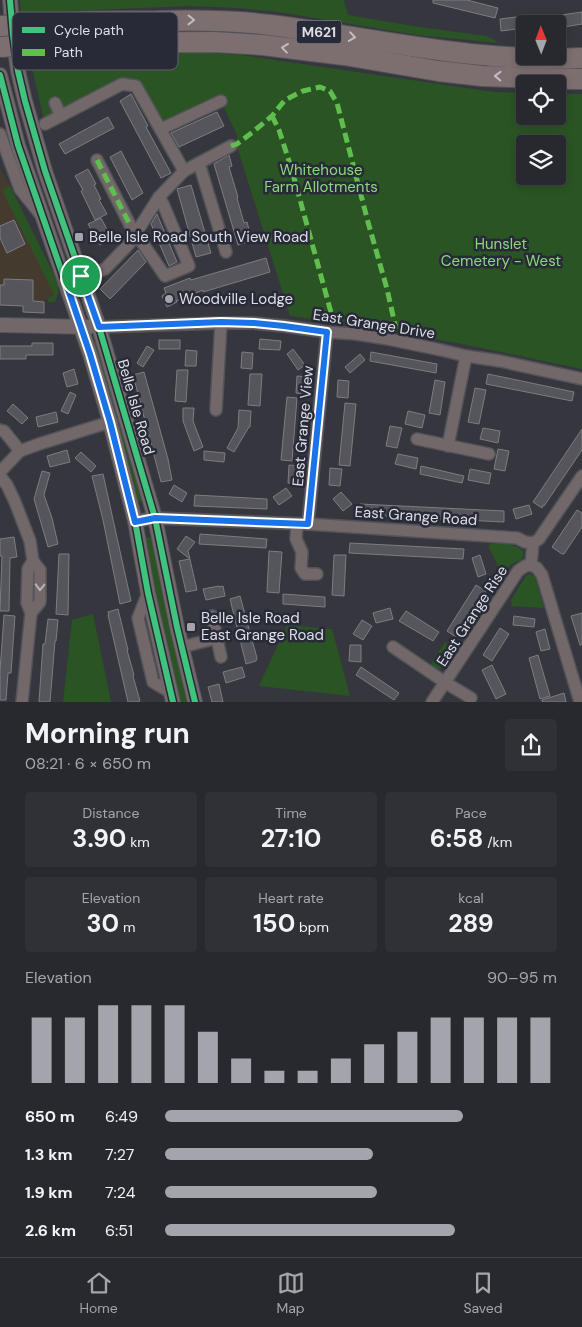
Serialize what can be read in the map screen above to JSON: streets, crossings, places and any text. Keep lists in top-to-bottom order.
{
  "streets": {
    "highway": ["M621"],
    "street": [
      "East Grange Drive",
      "Belle Isle Road",
      "East Grange View",
      "East Grange Road",
      "East Grange Rise"
    ]
  },
  "crossings": [
    ["East Grange Drive", "Belle Isle Road"],
    ["East Grange Drive", "East Grange View"],
    ["Belle Isle Road", "East Grange Road"],
    ["East Grange View", "East Grange Road"],
    ["East Grange Road", "East Grange Rise"]
  ],
  "parks": ["Whitehouse Farm Allotments", "Hunslet Cemetery - West"],
  "places": {
    "transit": ["Belle Isle Road South View Road", "Belle Isle Road East Grange Road"],
    "other": ["Woodville Lodge"]
  },
  "legend": ["Cycle path", "Path"],
  "north": "top",
  "page": {
    "heading": ["Morning run", "08:21 · 6 × 650 m"],
    "stats": [
      ["Distance", "3.90 km"],
      ["Time", "27:10"],
      ["Pace", "6:58 /km"],
      ["Elevation", "30 m"],
      ["Heart rate", "150 bpm"],
      ["kcal", "289"]
    ],
    "chart": ["Elevation", "90–95 m"],
    "list": [
      {
        "name": "650 m",
        "note": "6:49"
      },
      {
        "name": "1.3 km",
        "note": "7:27"
      },
      {
        "name": "1.9 km",
        "note": "7:24"
      },
      {
        "name": "2.6 km",
        "note": "6:51"
      }
    ],
    "tabs": ["Home", "Map", "Saved"]
  }
}
